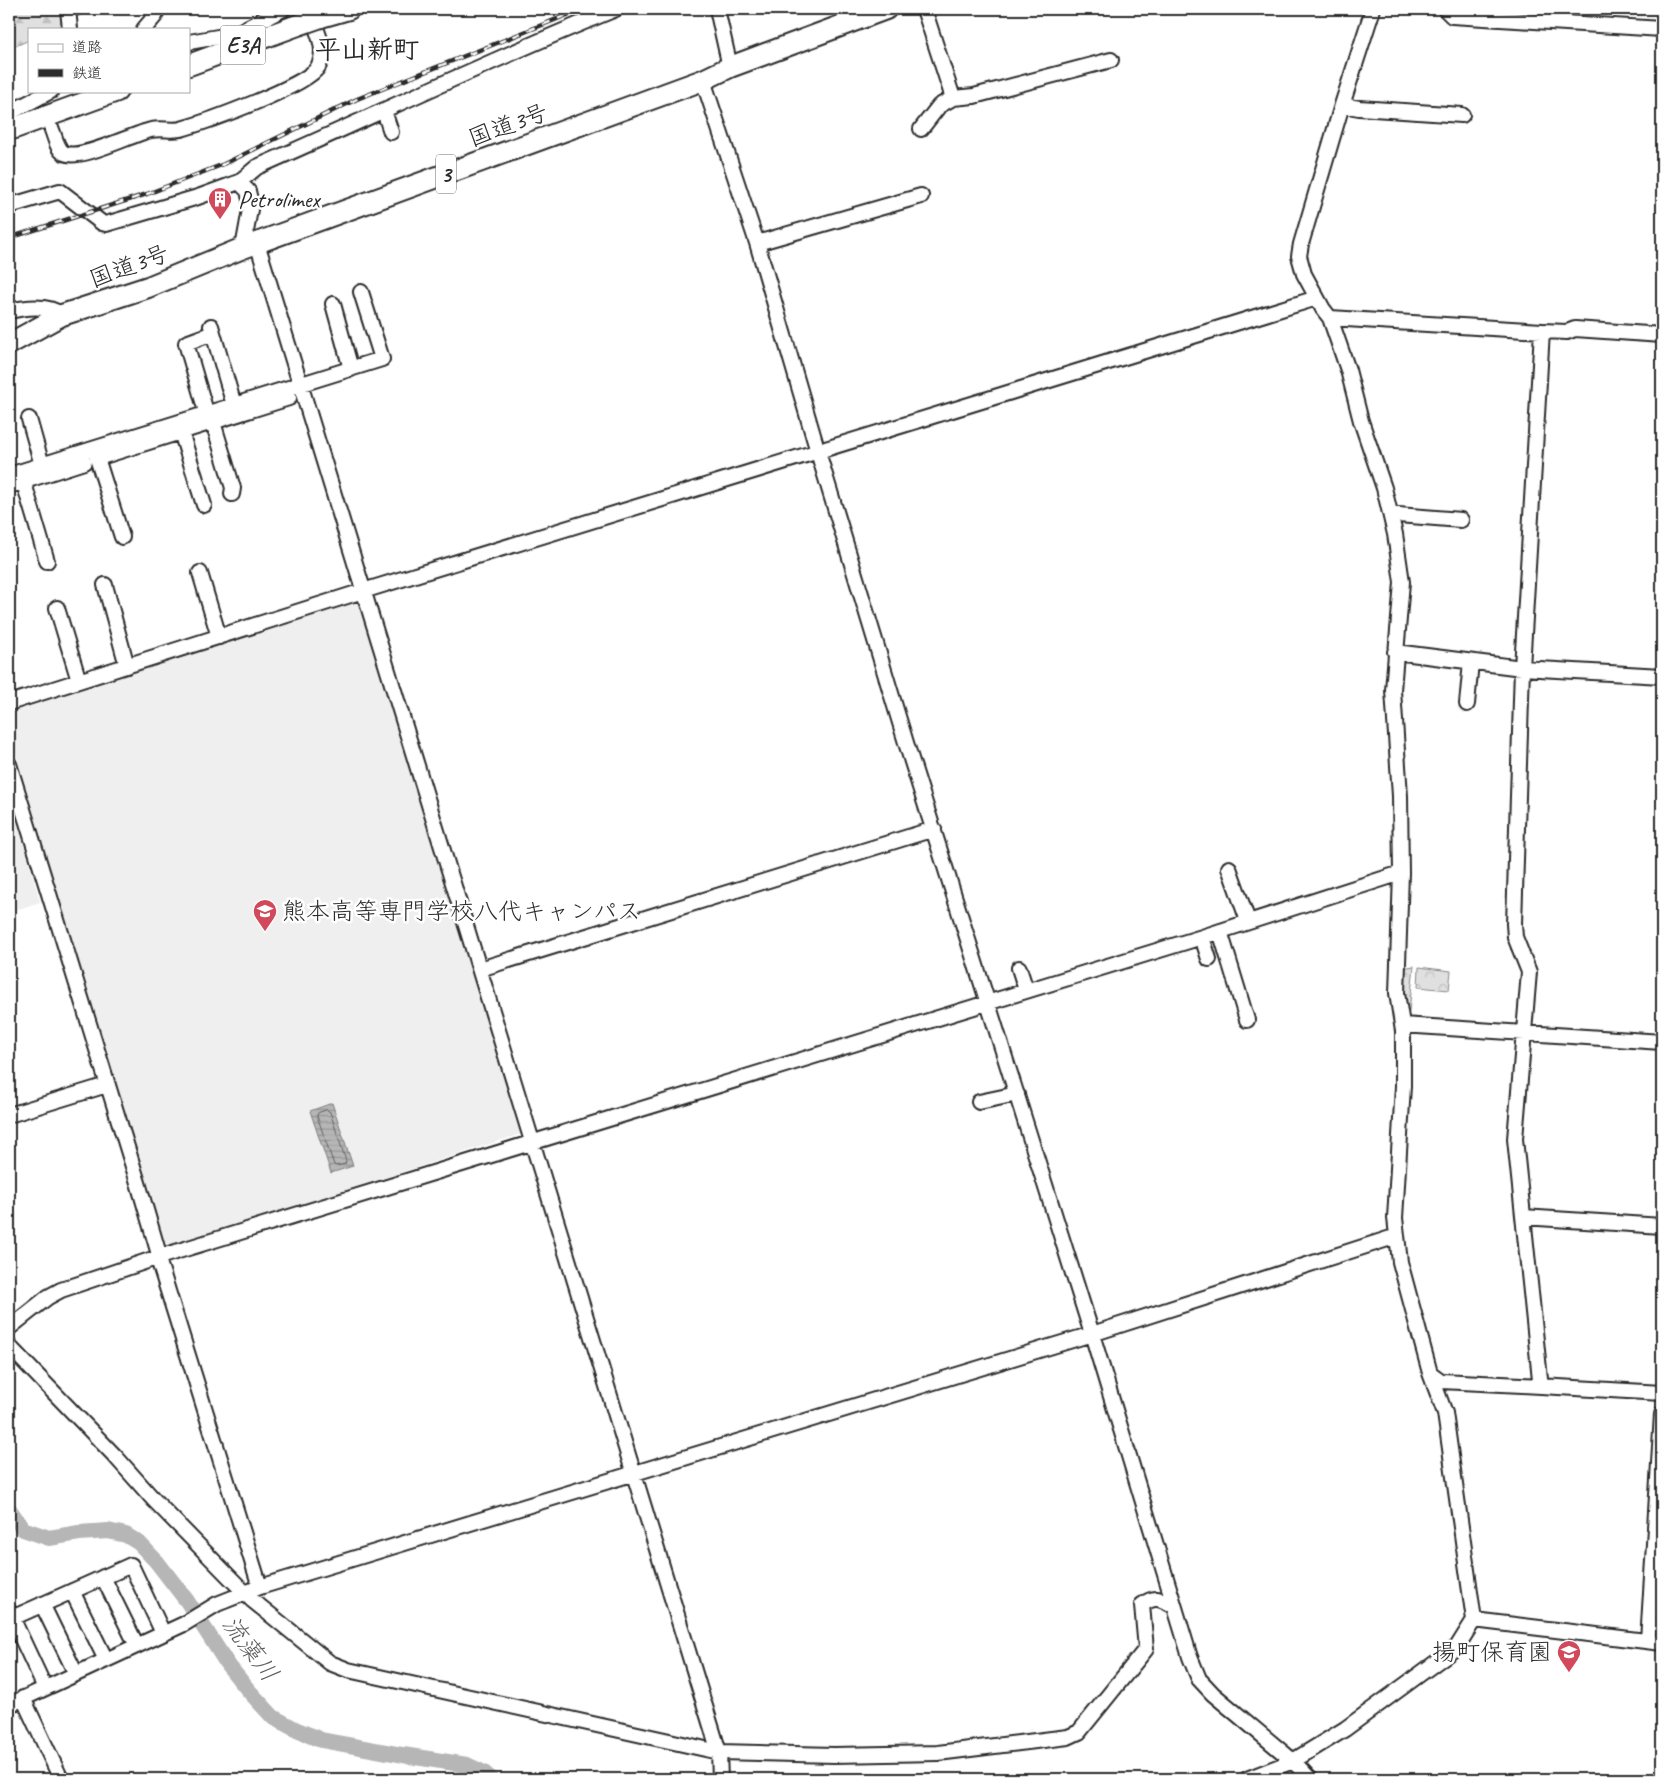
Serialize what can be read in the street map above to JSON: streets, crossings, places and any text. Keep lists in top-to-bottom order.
{
  "streets": {
    "highway": ["E3A", "国道3号", "3"]
  },
  "districts": ["平山新町"],
  "water": ["流藻川"],
  "places": {
    "building": ["Petrolimex"],
    "school or university": ["熊本高等専門学校八代キャンパス", "揚町保育園"]
  },
  "legend": ["道路", "鉄道"]
}
